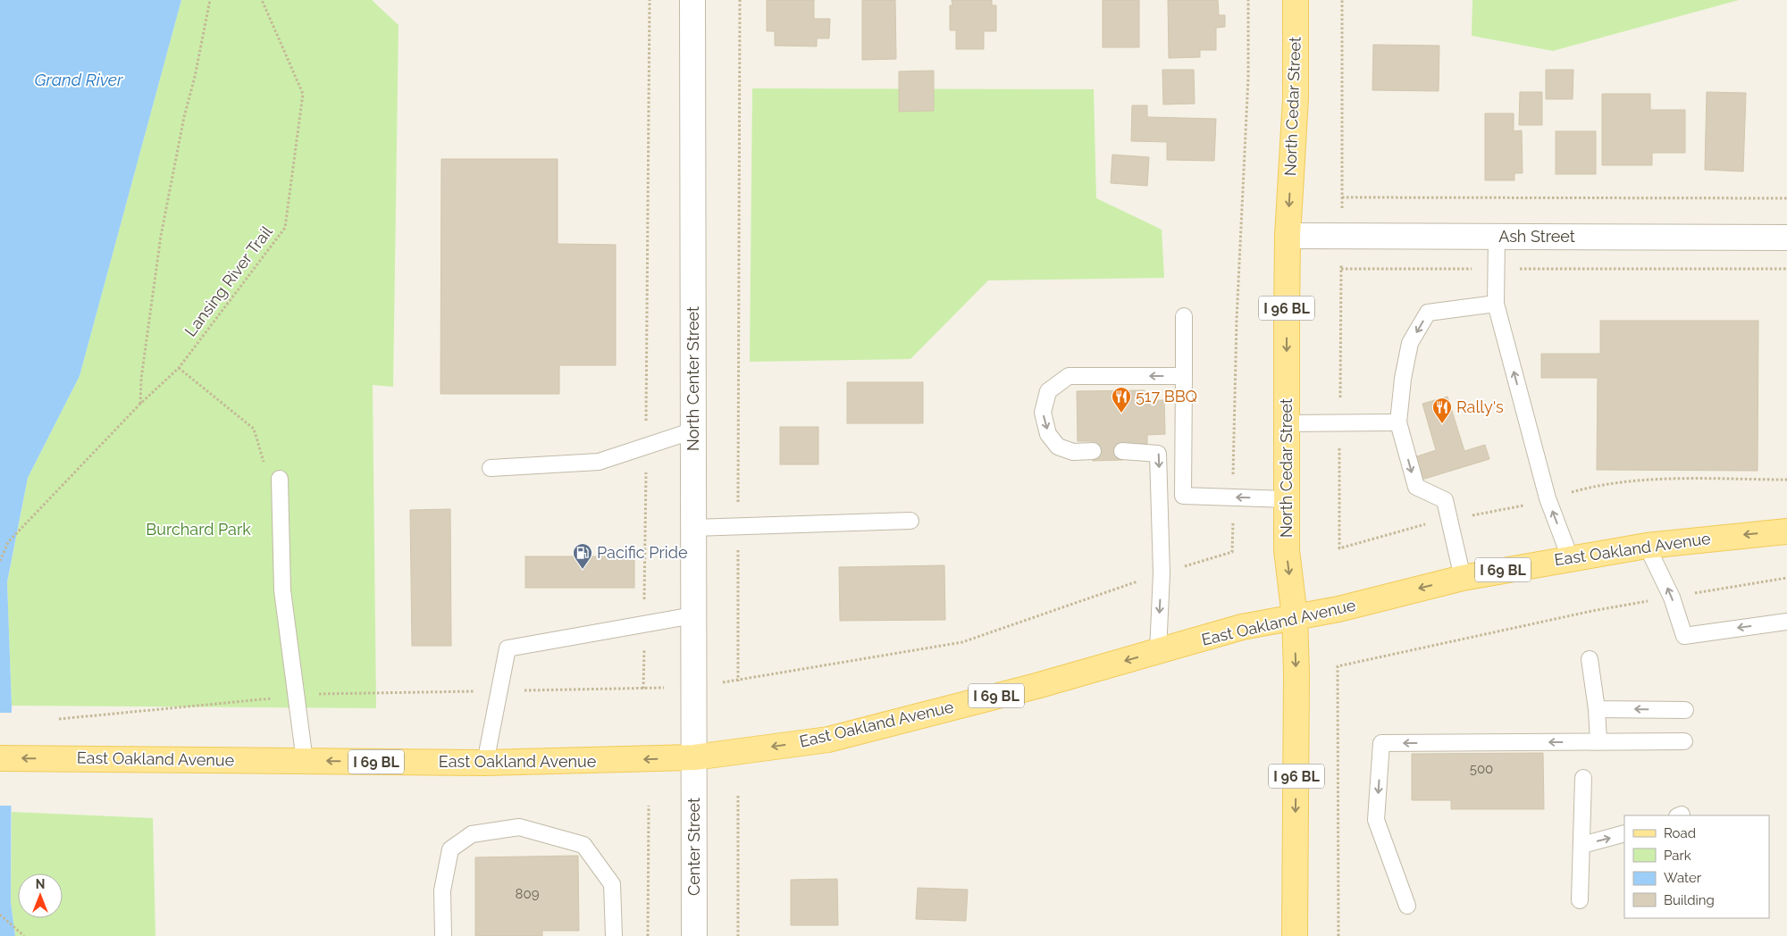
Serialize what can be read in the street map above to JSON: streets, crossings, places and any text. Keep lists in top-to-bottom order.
{
  "streets": {
    "main road": [
      "North Cedar Street",
      "I 96 BL",
      "East Oakland Avenue",
      "I 69 BL"
    ],
    "street": ["Ash Street", "North Center Street", "Center Street"],
    "path": ["Lansing River Trail"]
  },
  "crossings": [
    ["North Cedar Street", "Ash Street"],
    ["North Cedar Street", "East Oakland Avenue"],
    ["North Center Street", "East Oakland Avenue"],
    ["North Center Street", "Center Street"],
    ["East Oakland Avenue", "Center Street"]
  ],
  "one_way": ["North Cedar Street", "East Oakland Avenue"],
  "water": ["Grand River"],
  "parks": ["Burchard Park"],
  "places": {
    "restaurant": ["517 BBQ", "Rally's"],
    "fuel station": ["Pacific Pride"]
  },
  "house_numbers": ["500", "809"],
  "legend": [
    "Road",
    "Park",
    "Water",
    "Building"
  ],
  "north": "top"
}
